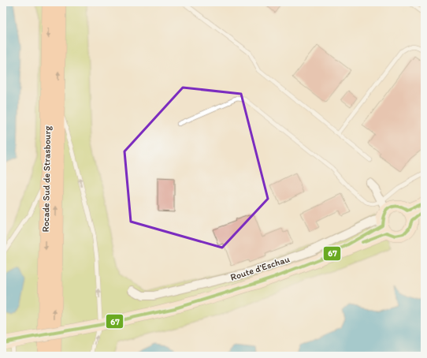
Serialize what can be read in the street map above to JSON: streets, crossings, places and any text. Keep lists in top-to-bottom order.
{
  "streets": {
    "highway": ["Rocade Sud de Strasbourg"],
    "main road": ["Route d'Eschau"]
  },
  "lines": ["transit line 67"]
}
